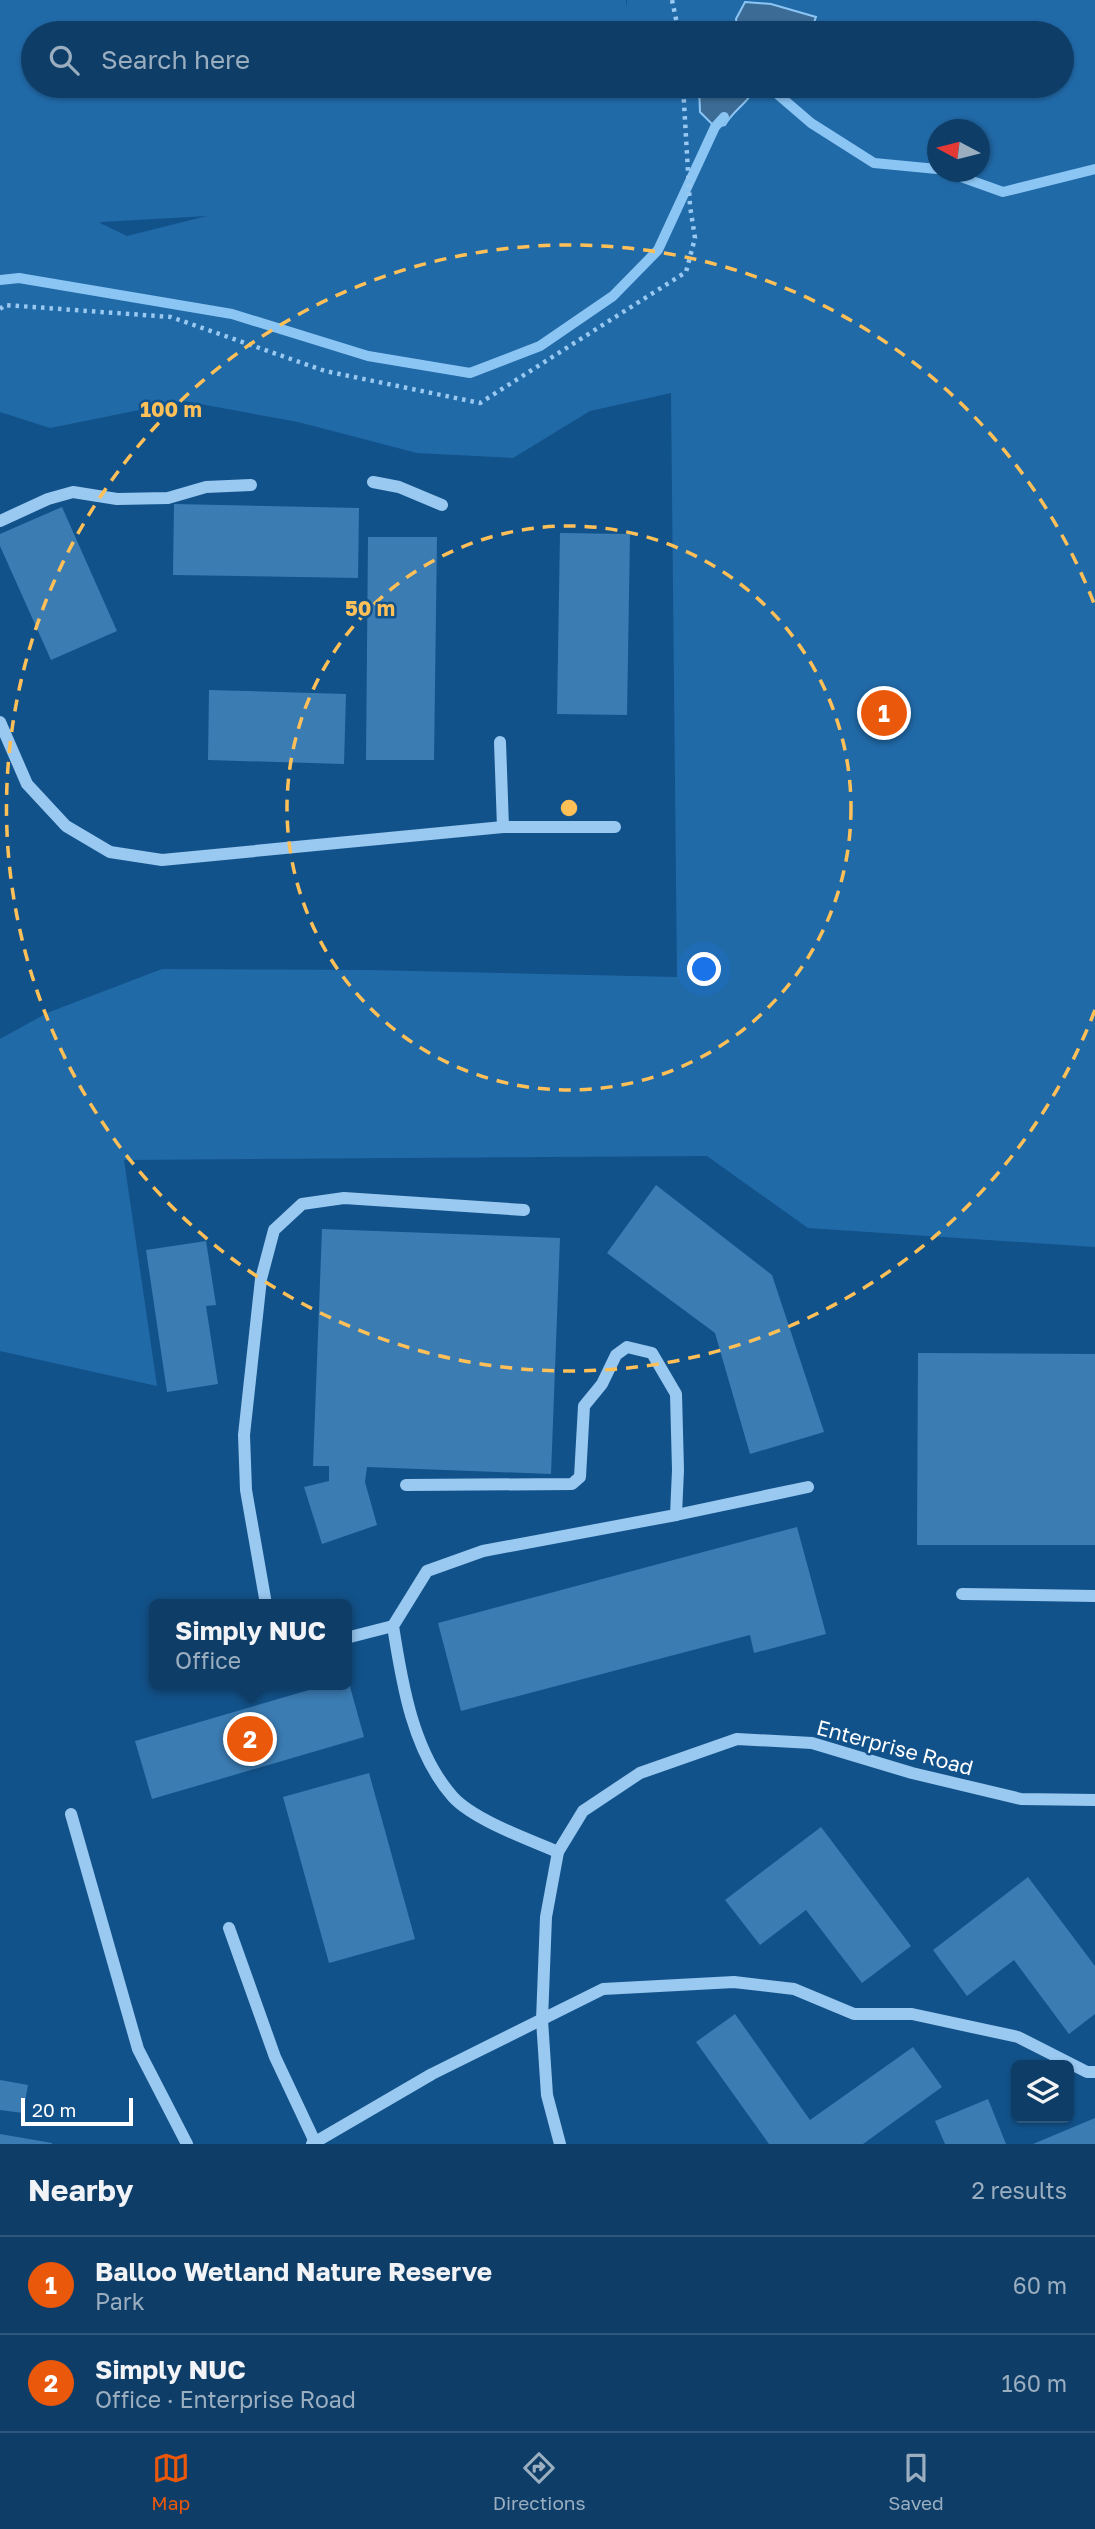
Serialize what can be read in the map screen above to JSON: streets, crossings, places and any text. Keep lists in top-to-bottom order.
{
  "streets": {
    "street": ["Enterprise Road"]
  },
  "scale_bar": "20 m",
  "north": "left",
  "page": {
    "search": "Search here",
    "pins": ["1", "2"],
    "popup": ["Simply NUC", "Office"],
    "scale": "20 m",
    "heading": ["Nearby", "2 results"],
    "list": [
      {
        "mark": "1",
        "name": "Balloo Wetland Nature Reserve",
        "note": "Park",
        "value": "60 m"
      },
      {
        "mark": "2",
        "name": "Simply NUC",
        "note": "Office · Enterprise Road",
        "value": "160 m"
      }
    ],
    "nav": ["Map", "Directions", "Saved"]
  },
  "rings": ["100 m", "50 m"]
}
